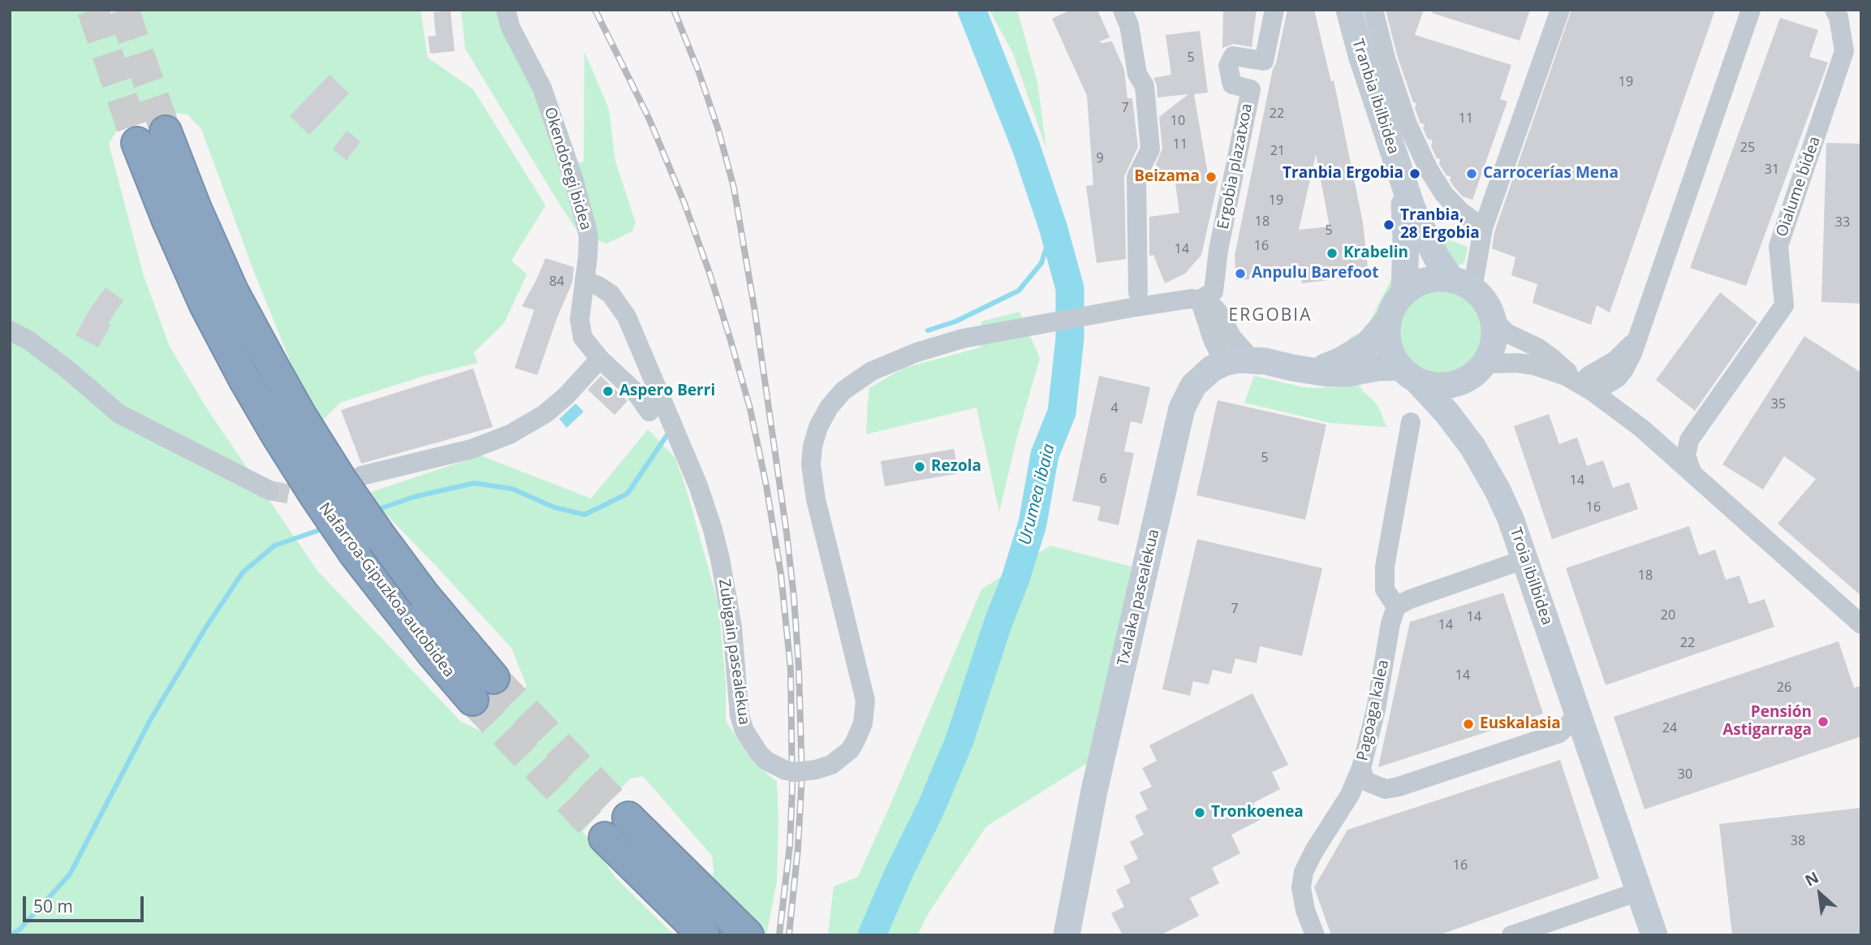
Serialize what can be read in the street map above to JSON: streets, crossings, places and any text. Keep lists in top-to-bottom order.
{
  "streets": {
    "highway": ["Nafarroa-Gipuzkoa autobidea"],
    "main road": ["Tranbia ibilbidea", "Troia ibilbidea", "Txalaka pasealekua"],
    "street": [
      "Ergobia plazatxoa",
      "Okendotegi bidea",
      "Oialume bidea",
      "Zubigain pasealekua",
      "Pagoaga kalea"
    ]
  },
  "crossings": [
    ["Tranbia ibilbidea", "Troia ibilbidea"],
    ["Tranbia ibilbidea", "Txalaka pasealekua"],
    ["Ergobia plazatxoa", "Zubigain pasealekua"],
    ["Okendotegi bidea", "Zubigain pasealekua"],
    ["Troia ibilbidea", "Txalaka pasealekua"]
  ],
  "districts": ["ERGOBIA"],
  "water": ["Urumea ibaia"],
  "places": [
    "Tranbia Ergobia",
    "Carrocerías Mena",
    "Beizama",
    "Tranbia, 28 Ergobia",
    "Krabelin",
    "Anpulu Barefoot",
    "Aspero Berri",
    "Rezola",
    "Pensión Astigarraga",
    "Euskalasia",
    "Tronkoenea"
  ],
  "house_numbers": [
    "5",
    "19",
    "7",
    "22",
    "11",
    "10",
    "11",
    "25",
    "21",
    "9",
    "31",
    "19",
    "18",
    "33",
    "5",
    "16",
    "14",
    "84",
    "35",
    "4",
    "5",
    "6",
    "14",
    "16",
    "18",
    "7",
    "20",
    "14",
    "14",
    "22",
    "14",
    "26",
    "24",
    "30",
    "38",
    "16"
  ],
  "scale_bar": "50 m",
  "north": "top left"
}
